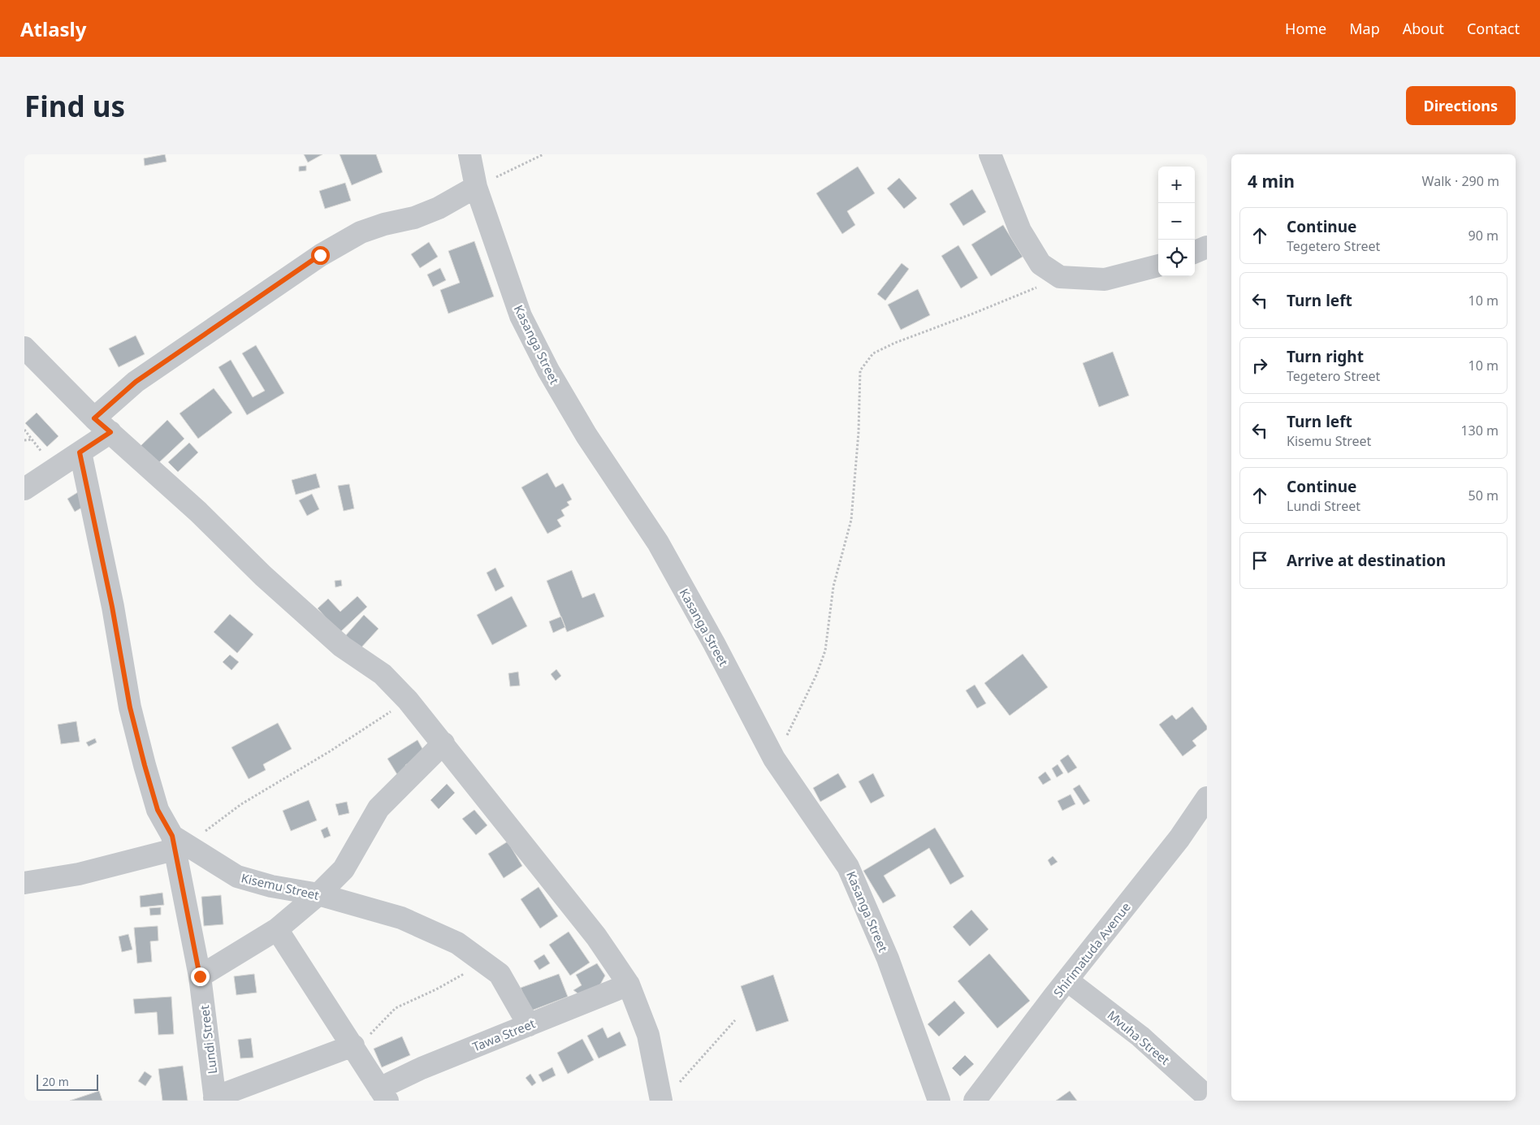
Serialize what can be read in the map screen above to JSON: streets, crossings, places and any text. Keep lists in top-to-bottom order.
{
  "streets": {
    "street": [
      "Kasanga Street",
      "Kisemu Street",
      "Shirimatuda Avenue",
      "Tawa Street",
      "Mvuha Street",
      "Lundi Street"
    ]
  },
  "crossings": [
    ["Kisemu Street", "Tawa Street"],
    ["Kisemu Street", "Lundi Street"],
    ["Shirimatuda Avenue", "Mvuha Street"]
  ],
  "scale_bar": "20 m",
  "page": {
    "header": "Atlasly",
    "nav": [
      "Home",
      "Map",
      "About",
      "Contact"
    ],
    "buttons": "Directions",
    "title": "Find us",
    "heading": ["4 min", "Walk · 290 m"],
    "map_buttons": ["+", "−"],
    "list": [
      ["Continue", "Tegetero Street", "90 m"],
      ["Turn left", "10 m"],
      ["Turn right", "Tegetero Street", "10 m"],
      ["Turn left", "Kisemu Street", "130 m"],
      ["Continue", "Lundi Street", "50 m"],
      "Arrive at destination"
    ],
    "scale": "20 m"
  }
}
